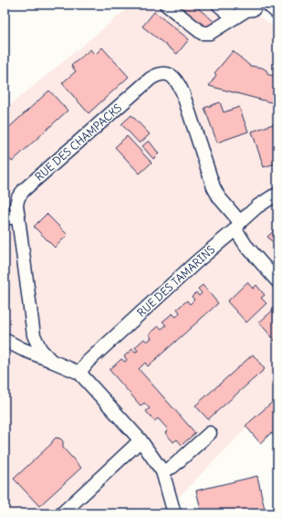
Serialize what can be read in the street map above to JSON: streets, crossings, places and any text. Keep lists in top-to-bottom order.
{
  "streets": {
    "street": ["RUE DES CHAMPACKS", "RUE DES TAMARINS"]
  },
  "crossings": [
    ["RUE DES CHAMPACKS", "RUE DES TAMARINS"]
  ]
}
